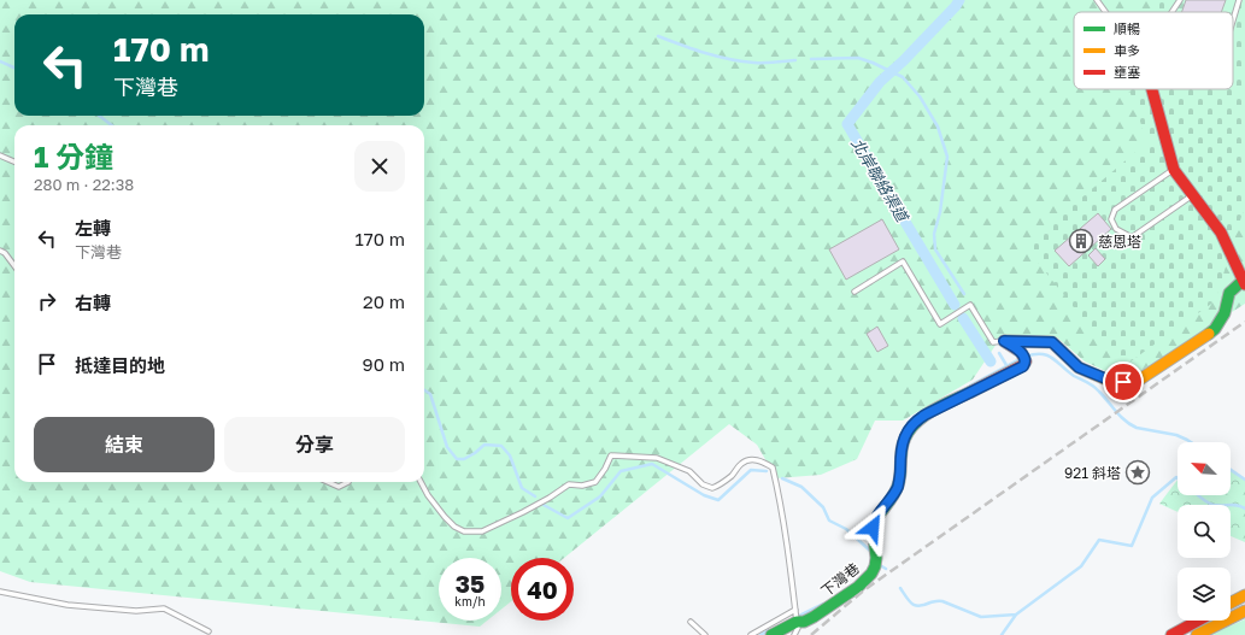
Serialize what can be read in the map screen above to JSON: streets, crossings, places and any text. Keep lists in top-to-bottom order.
{
  "streets": {
    "street": ["下灣巷"]
  },
  "water": ["北岸聯絡渠道"],
  "places": {
    "building": ["慈恩塔"],
    "place": ["921 斜塔"]
  },
  "legend": ["順暢", "車多", "壅塞"],
  "north": "top left",
  "page": {
    "turn": ["170 m", "下灣巷"],
    "heading": ["1 分鐘", "280 m · 22:38"],
    "list": [
      {
        "name": "左轉",
        "note": "下灣巷",
        "value": "170 m"
      },
      {
        "name": "右轉",
        "value": "20 m"
      },
      {
        "name": "抵達目的地",
        "value": "90 m"
      }
    ],
    "buttons": ["結束", "分享"],
    "speed": "35 km/h",
    "limit": "40"
  }
}
